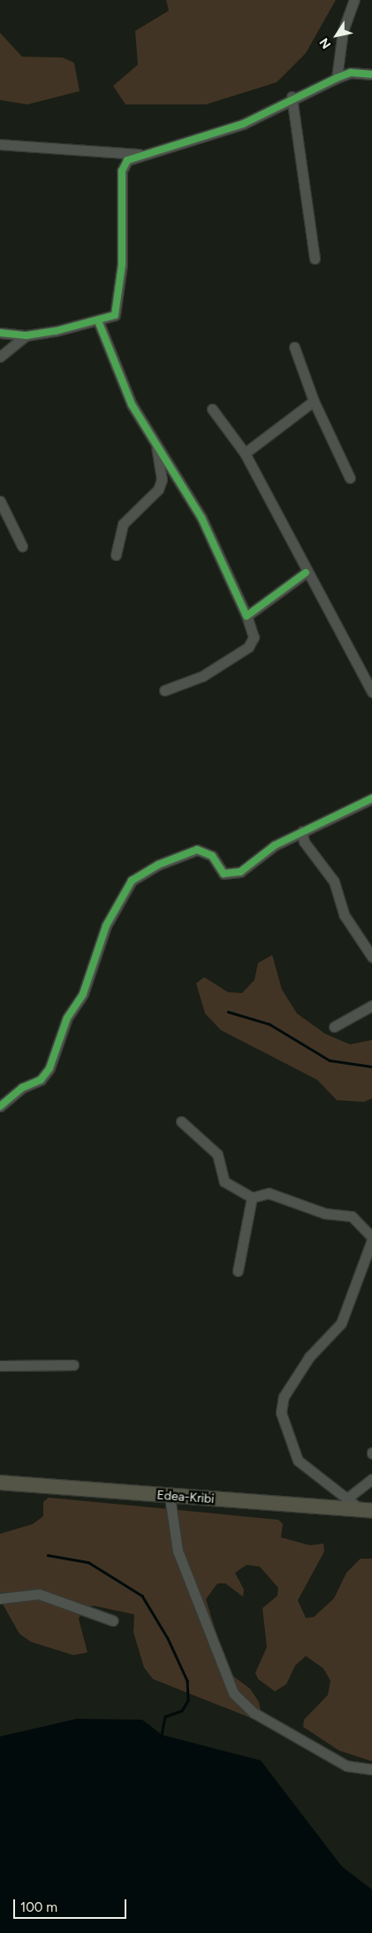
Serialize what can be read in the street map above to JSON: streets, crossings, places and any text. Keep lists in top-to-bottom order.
{
  "streets": {
    "highway": ["Edea-Kribi"]
  },
  "scale_bar": "100 m",
  "north": "bottom left"
}
